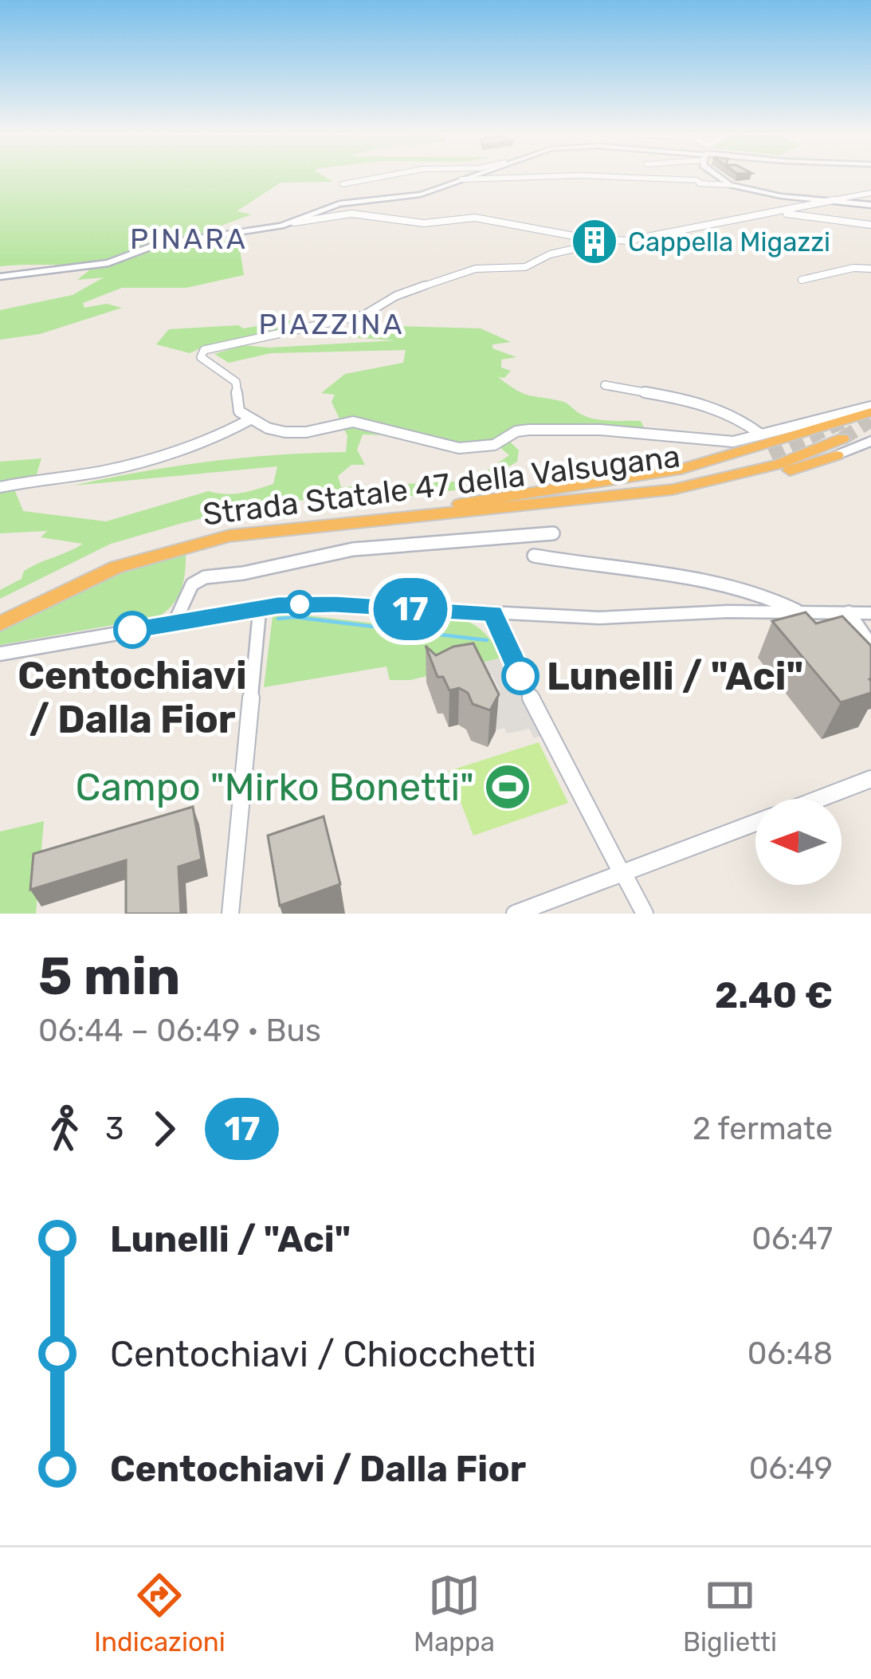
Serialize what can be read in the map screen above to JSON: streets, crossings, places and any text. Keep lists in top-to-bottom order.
{
  "streets": {
    "highway": ["Strada Statale 47 della Valsugana"]
  },
  "districts": ["PINARA", "PIAZZINA"],
  "places": {
    "building": ["Cappella Migazzi"],
    "other": ["Centochiavi / Dalla Fior", "Lunelli / \"Aci\""],
    "sports": ["Campo \"Mirko Bonetti\""]
  },
  "lines": ["bus line 17"],
  "north": "left",
  "page": {
    "on_map": "17",
    "heading": ["5 min", "06:44 – 06:49 · Bus", "2.40 €"],
    "legs": ["3", "17", "2 fermate"],
    "list": [
      {
        "name": "Lunelli / \"Aci\"",
        "value": "06:47"
      },
      {
        "name": "Centochiavi / Chiocchetti",
        "value": "06:48"
      },
      {
        "name": "Centochiavi / Dalla Fior",
        "value": "06:49"
      }
    ],
    "tabs": ["Indicazioni", "Mappa", "Biglietti"]
  }
}
